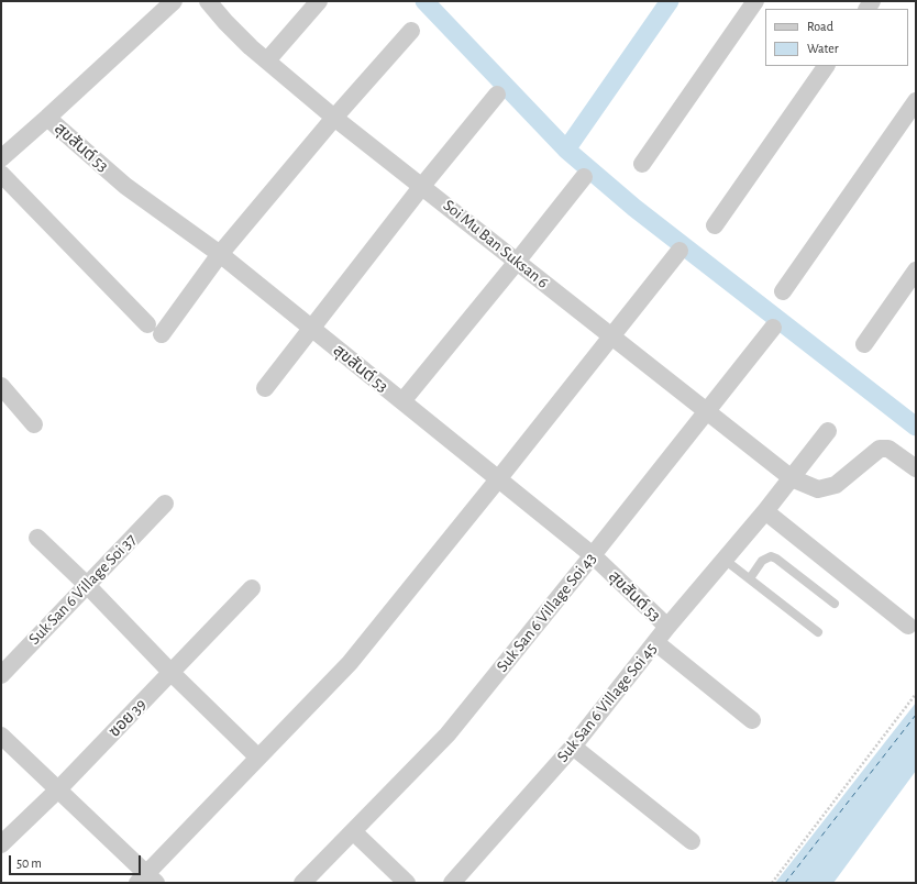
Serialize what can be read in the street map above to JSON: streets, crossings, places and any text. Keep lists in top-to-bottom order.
{
  "streets": {
    "street": [
      "สุขสันต์ 53",
      "Soi Mu Ban Suksan 6",
      "Suk San 6 Village Soi 37",
      "Suk San 6 Village Soi 43",
      "Suk San 6 Village Soi 45",
      "ซอย 39"
    ]
  },
  "crossings": [
    ["สุขสันต์ 53", "Suk San 6 Village Soi 43"],
    ["สุขสันต์ 53", "Suk San 6 Village Soi 45"],
    ["Soi Mu Ban Suksan 6", "Suk San 6 Village Soi 43"],
    ["Soi Mu Ban Suksan 6", "Suk San 6 Village Soi 45"]
  ],
  "legend": ["Road", "Water"],
  "scale_bar": "50 m"
}
